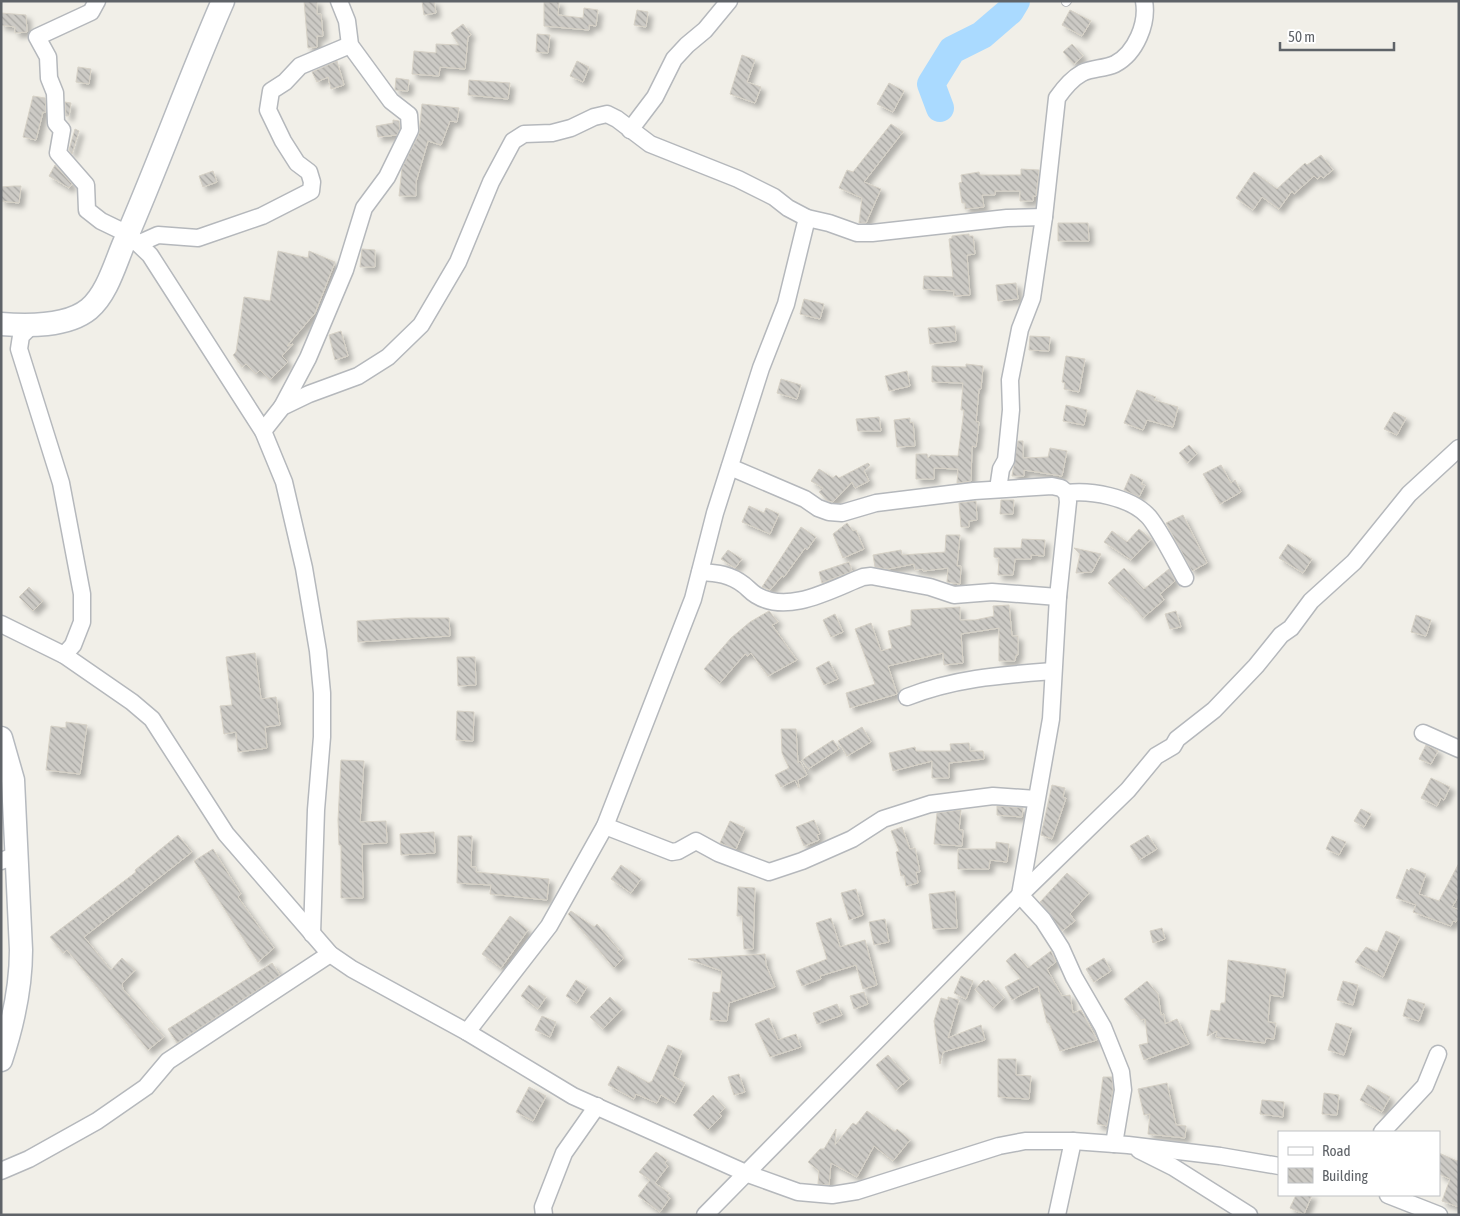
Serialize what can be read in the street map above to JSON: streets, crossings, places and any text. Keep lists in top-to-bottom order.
{
  "legend": ["Road", "Building"],
  "scale_bar": "50 m"
}
